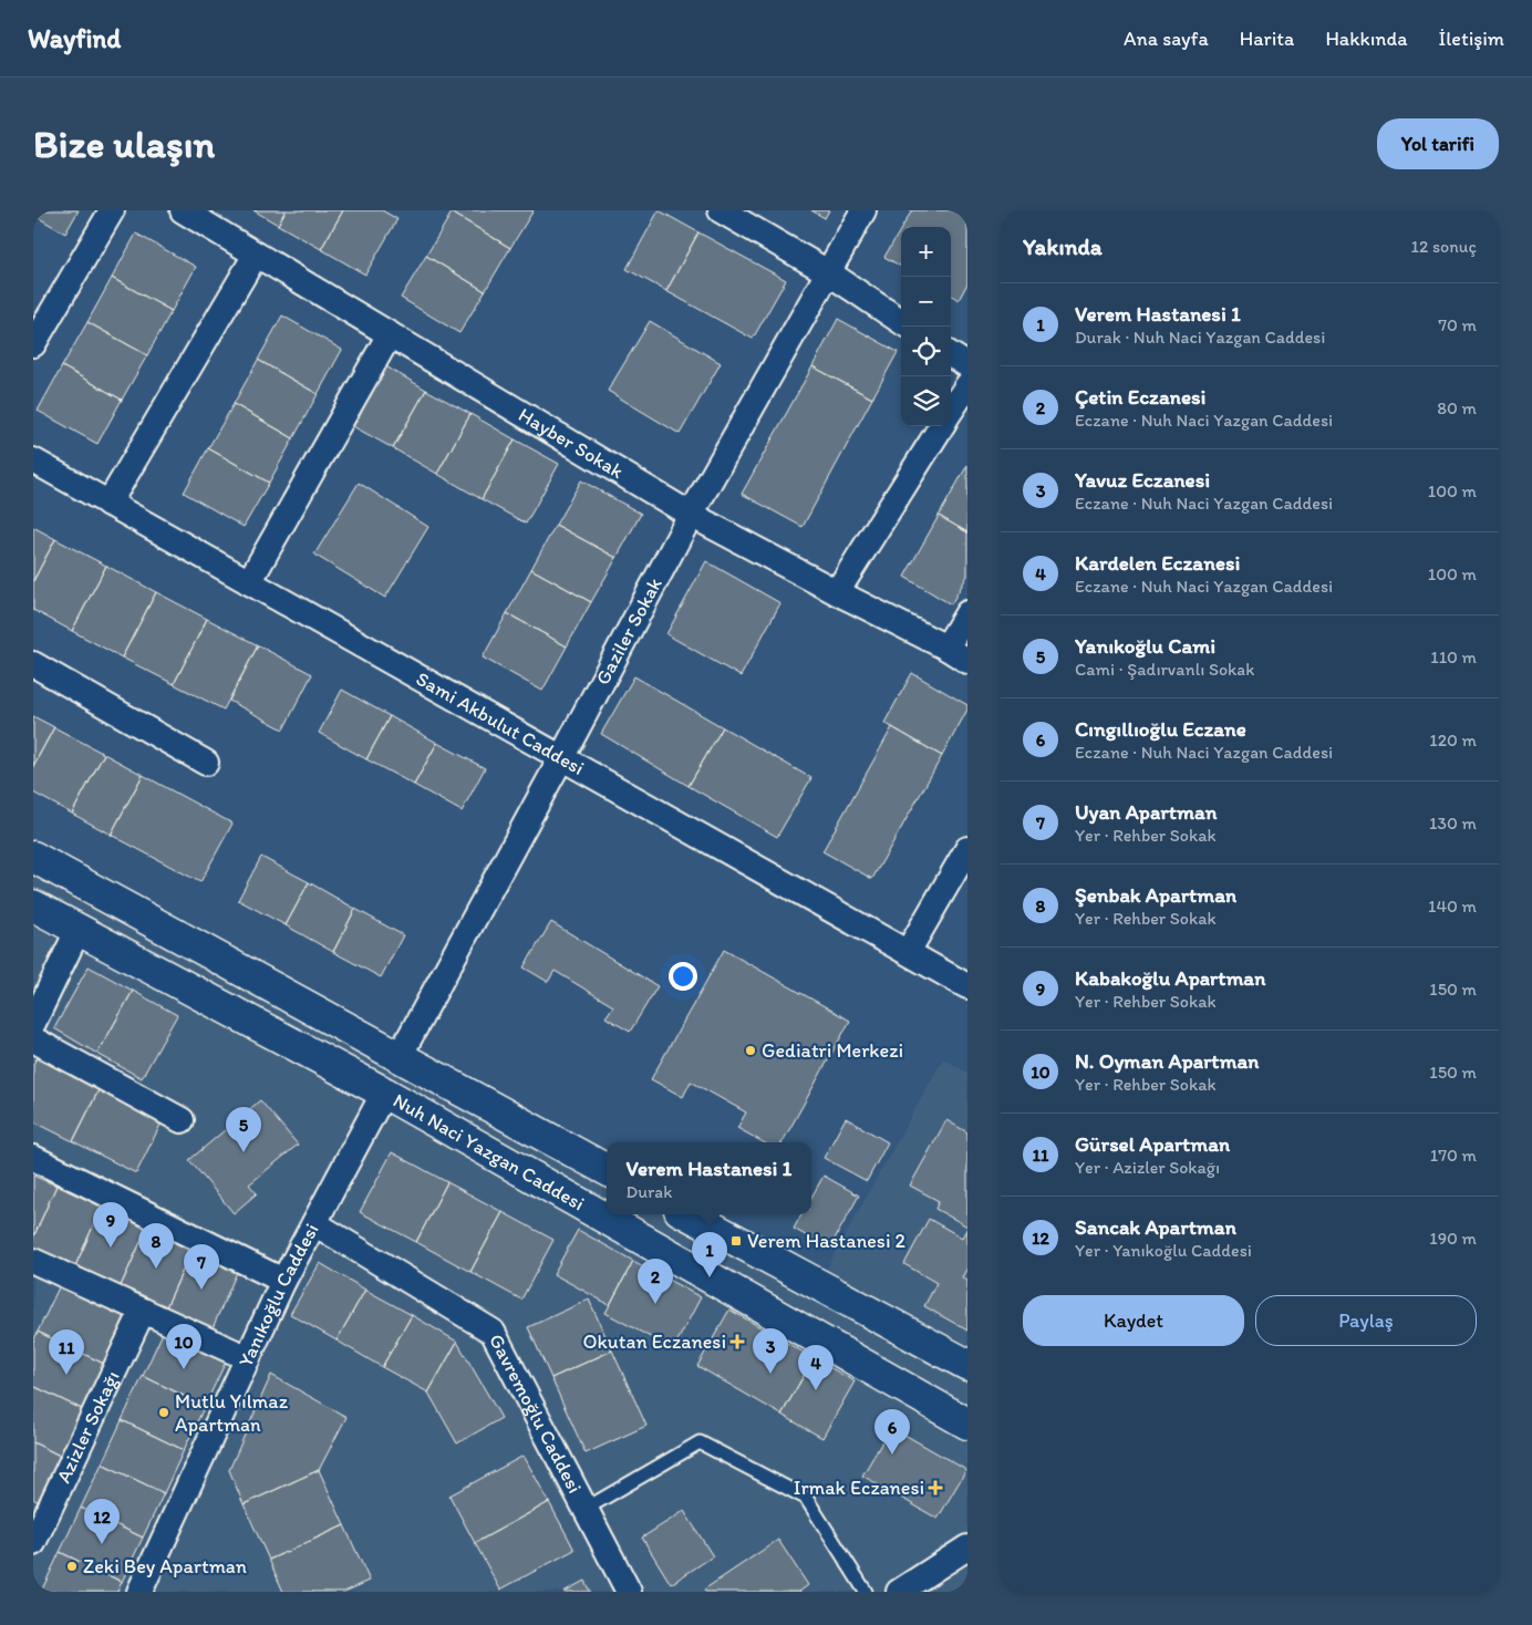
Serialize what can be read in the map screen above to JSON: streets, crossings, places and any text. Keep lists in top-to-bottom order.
{
  "streets": {
    "main road": ["Nuh Naci Yazgan Caddesi"],
    "street": [
      "Hayber Sokak",
      "Gaziler Sokak",
      "Sami Akbulut Caddesi",
      "Yanıkoğlu Caddesi",
      "Gavremoğlu Caddesi",
      "Azizler Sokağı"
    ]
  },
  "crossings": [
    ["Hayber Sokak", "Gaziler Sokak"],
    ["Gaziler Sokak", "Sami Akbulut Caddesi"],
    ["Gaziler Sokak", "Nuh Naci Yazgan Caddesi"],
    ["Nuh Naci Yazgan Caddesi", "Yanıkoğlu Caddesi"],
    ["Yanıkoğlu Caddesi", "Gavremoğlu Caddesi"]
  ],
  "places": {
    "other": ["Gediatri Merkezi", "Mutlu Yılmaz Apartman", "Zeki Bey Apartman"],
    "transit": ["Verem Hastanesi 2"],
    "health": ["Okutan Eczanesi", "Irmak Eczanesi"]
  },
  "page": {
    "header": "Wayfind",
    "nav": [
      "Ana sayfa",
      "Harita",
      "Hakkında",
      "İletişim"
    ],
    "buttons": [
      "Yol tarifi",
      ["Kaydet", "Paylaş"]
    ],
    "title": "Bize ulaşın",
    "heading": ["Yakında", "12 sonuç"],
    "map_buttons": ["+", "−"],
    "list": [
      {
        "mark": "1",
        "name": "Verem Hastanesi 1",
        "note": "Durak · Nuh Naci Yazgan Caddesi",
        "value": "70 m"
      },
      {
        "mark": "2",
        "name": "Çetin Eczanesi",
        "note": "Eczane · Nuh Naci Yazgan Caddesi",
        "value": "80 m"
      },
      {
        "mark": "3",
        "name": "Yavuz Eczanesi",
        "note": "Eczane · Nuh Naci Yazgan Caddesi",
        "value": "100 m"
      },
      {
        "mark": "4",
        "name": "Kardelen Eczanesi",
        "note": "Eczane · Nuh Naci Yazgan Caddesi",
        "value": "100 m"
      },
      {
        "mark": "5",
        "name": "Yanıkoğlu Cami",
        "note": "Cami · Şadırvanlı Sokak",
        "value": "110 m"
      },
      {
        "mark": "6",
        "name": "Cıngıllıoğlu Eczane",
        "note": "Eczane · Nuh Naci Yazgan Caddesi",
        "value": "120 m"
      },
      {
        "mark": "7",
        "name": "Uyan Apartman",
        "note": "Yer · Rehber Sokak",
        "value": "130 m"
      },
      {
        "mark": "8",
        "name": "Şenbak Apartman",
        "note": "Yer · Rehber Sokak",
        "value": "140 m"
      },
      {
        "mark": "9",
        "name": "Kabakoğlu Apartman",
        "note": "Yer · Rehber Sokak",
        "value": "150 m"
      },
      {
        "mark": "10",
        "name": "N. Oyman Apartman",
        "note": "Yer · Rehber Sokak",
        "value": "150 m"
      },
      {
        "mark": "11",
        "name": "Gürsel Apartman",
        "note": "Yer · Azizler Sokağı",
        "value": "170 m"
      },
      {
        "mark": "12",
        "name": "Sancak Apartman",
        "note": "Yer · Yanıkoğlu Caddesi",
        "value": "190 m"
      }
    ],
    "pins": [
      "5",
      "9",
      "8",
      "1",
      "7",
      "2",
      "10",
      "3",
      "11",
      "4",
      "6",
      "12"
    ],
    "popup": ["Verem Hastanesi 1", "Durak"]
  }
}
